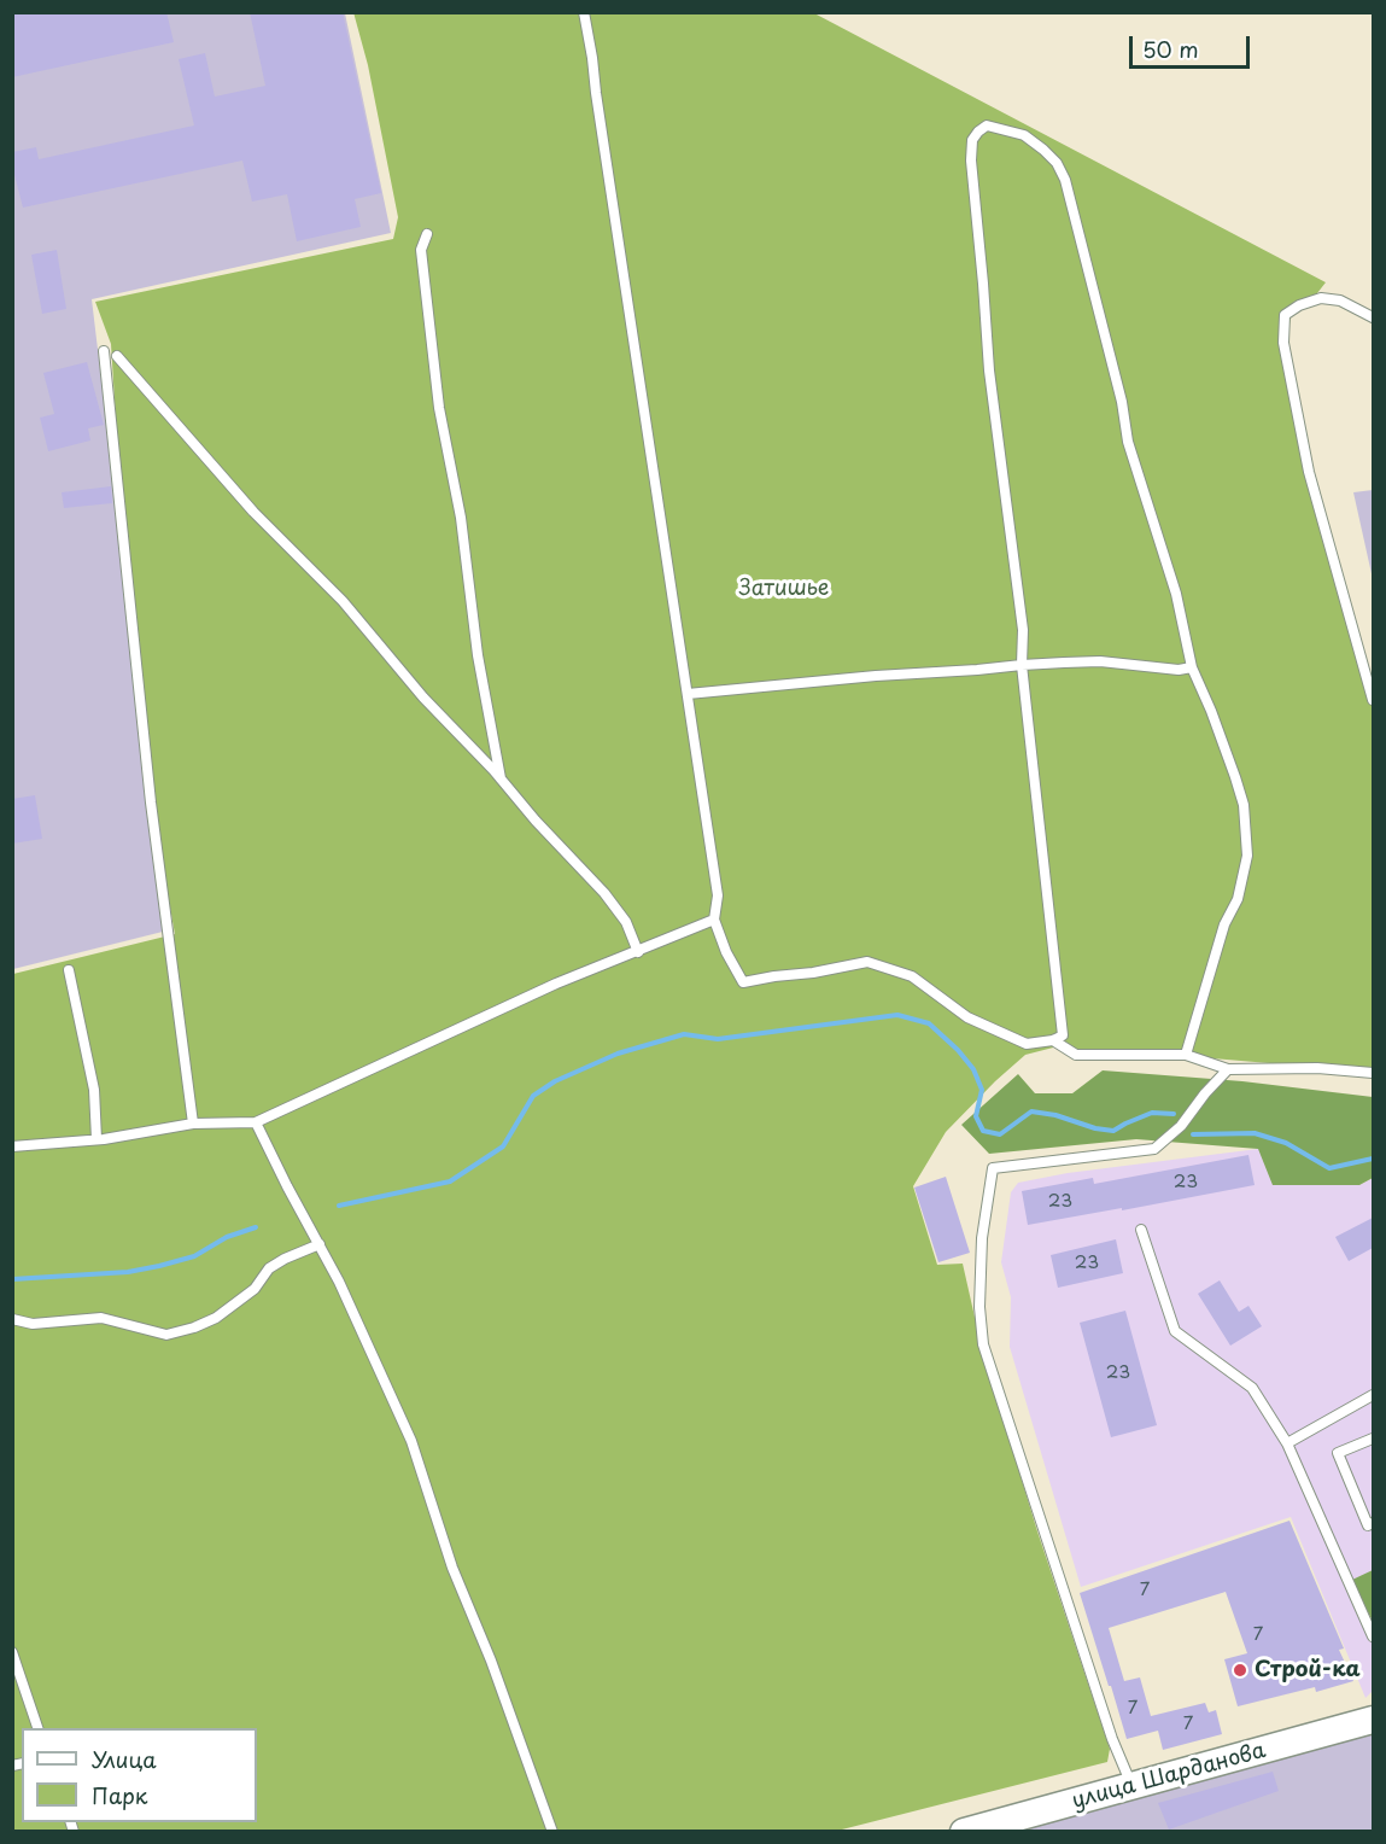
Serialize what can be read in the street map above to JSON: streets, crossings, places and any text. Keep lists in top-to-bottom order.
{
  "streets": {
    "main road": ["улица Шарданова"]
  },
  "parks": ["Затишье"],
  "places": ["Строй-ка"],
  "house_numbers": [
    "23",
    "23",
    "23",
    "23",
    "7",
    "7",
    "7",
    "7"
  ],
  "legend": ["Улица", "Парк"],
  "scale_bar": "50 m"
}
